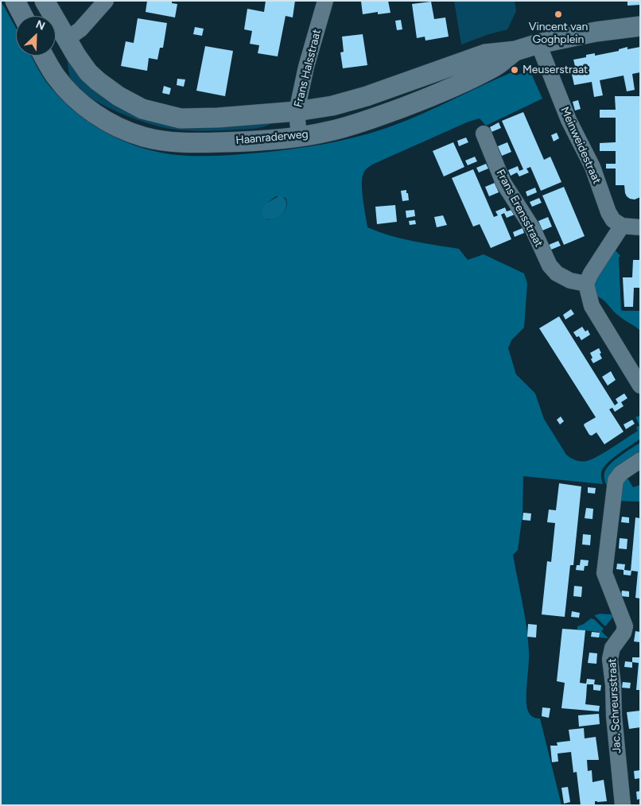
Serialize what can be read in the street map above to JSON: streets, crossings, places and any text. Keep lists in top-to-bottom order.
{
  "streets": {
    "street": [
      "Frans Halsstraat",
      "Haanraderweg",
      "Meinweidestraat",
      "Frans Erensstraat",
      "Jac. Schreursstraat"
    ]
  },
  "crossings": [
    ["Frans Halsstraat", "Haanraderweg"],
    ["Haanraderweg", "Meinweidestraat"]
  ],
  "places": ["Vincent van Goghplein", "Meuserstraat"],
  "north": "top right"
}
